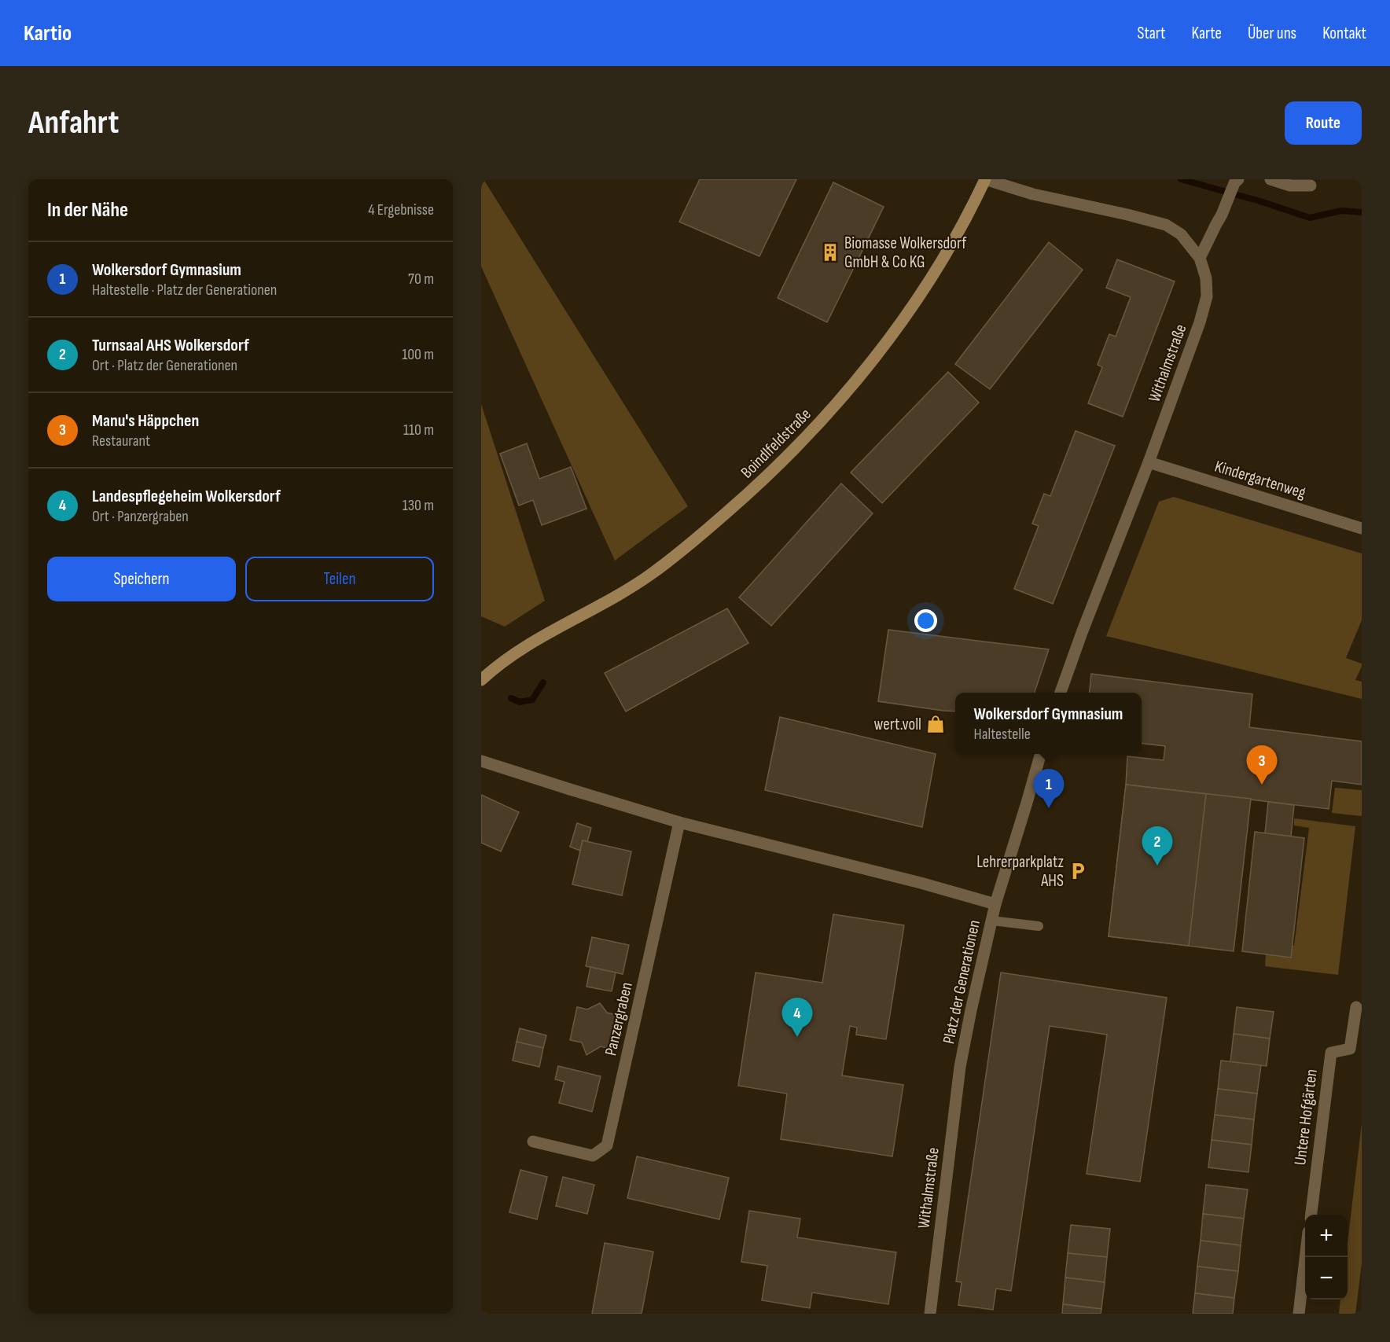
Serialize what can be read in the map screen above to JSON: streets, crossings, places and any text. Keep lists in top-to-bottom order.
{
  "streets": {
    "street": [
      "Withalmstraße",
      "Boindlfeldstraße",
      "Kindergartenweg",
      "Platz der Generationen",
      "Panzergraben",
      "Untere Hofgärten"
    ]
  },
  "crossings": [
    ["Withalmstraße", "Boindlfeldstraße"],
    ["Withalmstraße", "Kindergartenweg"],
    ["Withalmstraße", "Platz der Generationen"],
    ["Platz der Generationen", "Panzergraben"]
  ],
  "places": {
    "building": ["Biomasse Wolkersdorf GmbH & Co KG"],
    "shop": ["wert.voll"],
    "parking": ["Lehrerparkplatz AHS"]
  },
  "page": {
    "header": "Kartio",
    "nav": [
      "Start",
      "Karte",
      "Über uns",
      "Kontakt"
    ],
    "buttons": [
      "Route",
      ["Speichern", "Teilen"]
    ],
    "title": "Anfahrt",
    "heading": ["In der Nähe", "4 Ergebnisse"],
    "list": [
      {
        "mark": "1",
        "name": "Wolkersdorf Gymnasium",
        "note": "Haltestelle · Platz der Generationen",
        "value": "70 m"
      },
      {
        "mark": "2",
        "name": "Turnsaal AHS Wolkersdorf",
        "note": "Ort · Platz der Generationen",
        "value": "100 m"
      },
      {
        "mark": "3",
        "name": "Manu's Häppchen",
        "note": "Restaurant",
        "value": "110 m"
      },
      {
        "mark": "4",
        "name": "Landespflegeheim Wolkersdorf",
        "note": "Ort · Panzergraben",
        "value": "130 m"
      }
    ],
    "popup": ["Wolkersdorf Gymnasium", "Haltestelle"],
    "pins": [
      "3",
      "1",
      "2",
      "4"
    ],
    "map_buttons": ["+", "−"]
  }
}
